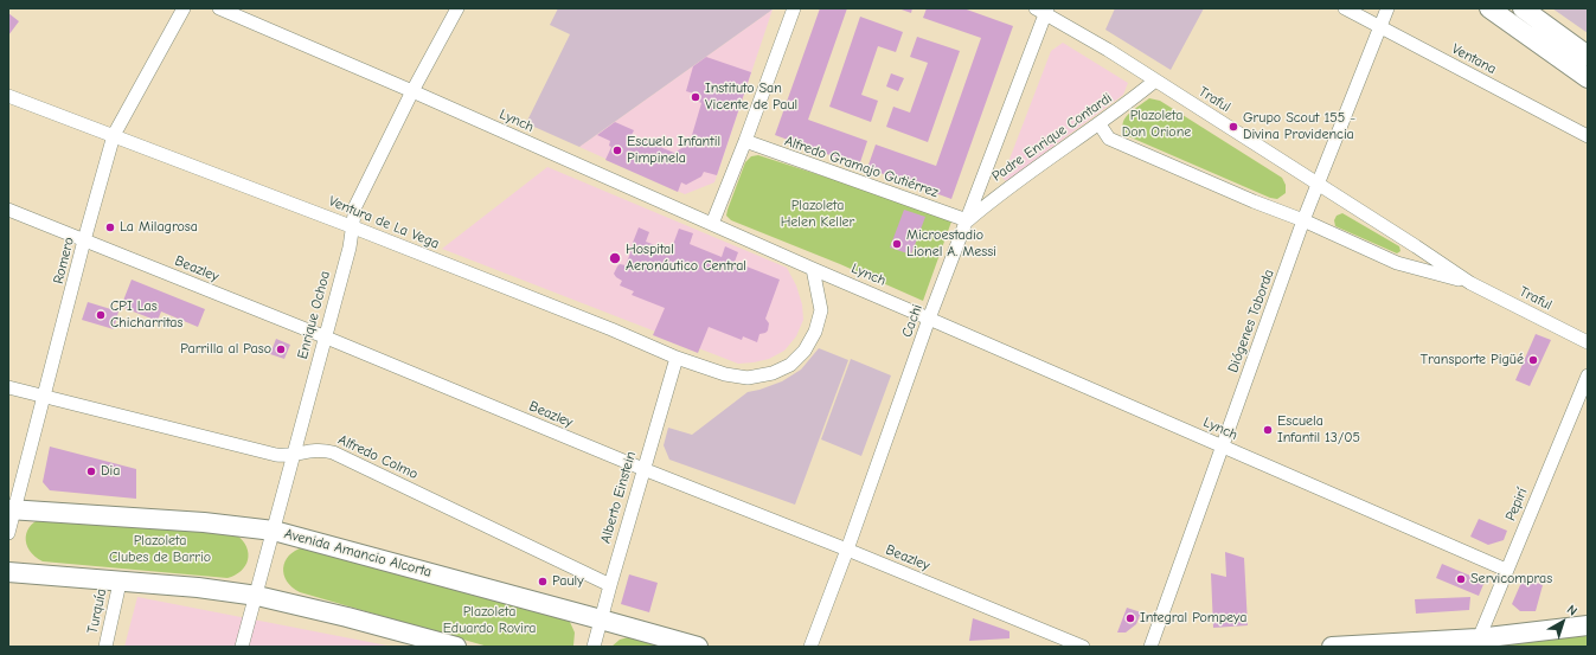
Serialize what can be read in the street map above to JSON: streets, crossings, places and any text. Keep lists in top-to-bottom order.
{
  "streets": {
    "main road": ["Avenida Amancio Alcorta"],
    "street": [
      "Ventana",
      "Traful",
      "Lynch",
      "Padre Enrique Contardi",
      "Alfredo Gramajo Gutiérrez",
      "Ventura de La Vega",
      "Romero",
      "Beazley",
      "Enrique Ochoa",
      "Cachi",
      "Diógenes Taborda",
      "Alfredo Colmo",
      "Alberto Einstein",
      "Pepirí",
      "Turquía"
    ]
  },
  "crossings": [
    ["Ventana", "Diógenes Taborda"],
    ["Traful", "Padre Enrique Contardi"],
    ["Traful", "Cachi"],
    ["Traful", "Diógenes Taborda"],
    ["Lynch", "Ventura de La Vega"],
    ["Lynch", "Enrique Ochoa"],
    ["Lynch", "Cachi"],
    ["Lynch", "Diógenes Taborda"],
    ["Lynch", "Pepirí"],
    ["Padre Enrique Contardi", "Alfredo Gramajo Gutiérrez"],
    ["Padre Enrique Contardi", "Cachi"],
    ["Alfredo Gramajo Gutiérrez", "Cachi"],
    ["Ventura de La Vega", "Romero"],
    ["Ventura de La Vega", "Enrique Ochoa"],
    ["Ventura de La Vega", "Alberto Einstein"],
    ["Romero", "Beazley"],
    ["Romero", "Alfredo Colmo"],
    ["Romero", "Avenida Amancio Alcorta"],
    ["Beazley", "Enrique Ochoa"],
    ["Beazley", "Cachi"],
    ["Beazley", "Alberto Einstein"],
    ["Enrique Ochoa", "Alfredo Colmo"],
    ["Enrique Ochoa", "Avenida Amancio Alcorta"],
    ["Alfredo Colmo", "Alberto Einstein"],
    ["Alberto Einstein", "Avenida Amancio Alcorta"]
  ],
  "parks": [
    "Plazoleta Don Orione",
    "Plazoleta Helen Keller",
    "Plazoleta Clubes de Barrio",
    "Plazoleta Eduardo Rovira"
  ],
  "places": [
    "Instituto San Vicente de Paul",
    "Grupo Scout 155 - Divina Providencia",
    "Escuela Infantil Pimpinela",
    "La Milagrosa",
    "Microestadio Lionel A. Messi",
    "Hospital Aeronáutico Central",
    "CPI Las Chicharritas",
    "Parrilla al Paso",
    "Transporte Pigüé",
    "Escuela Infantil 13/05",
    "Dia",
    "Servicompras",
    "Pauly",
    "Integral Pompeya"
  ],
  "north": "top right"
}
